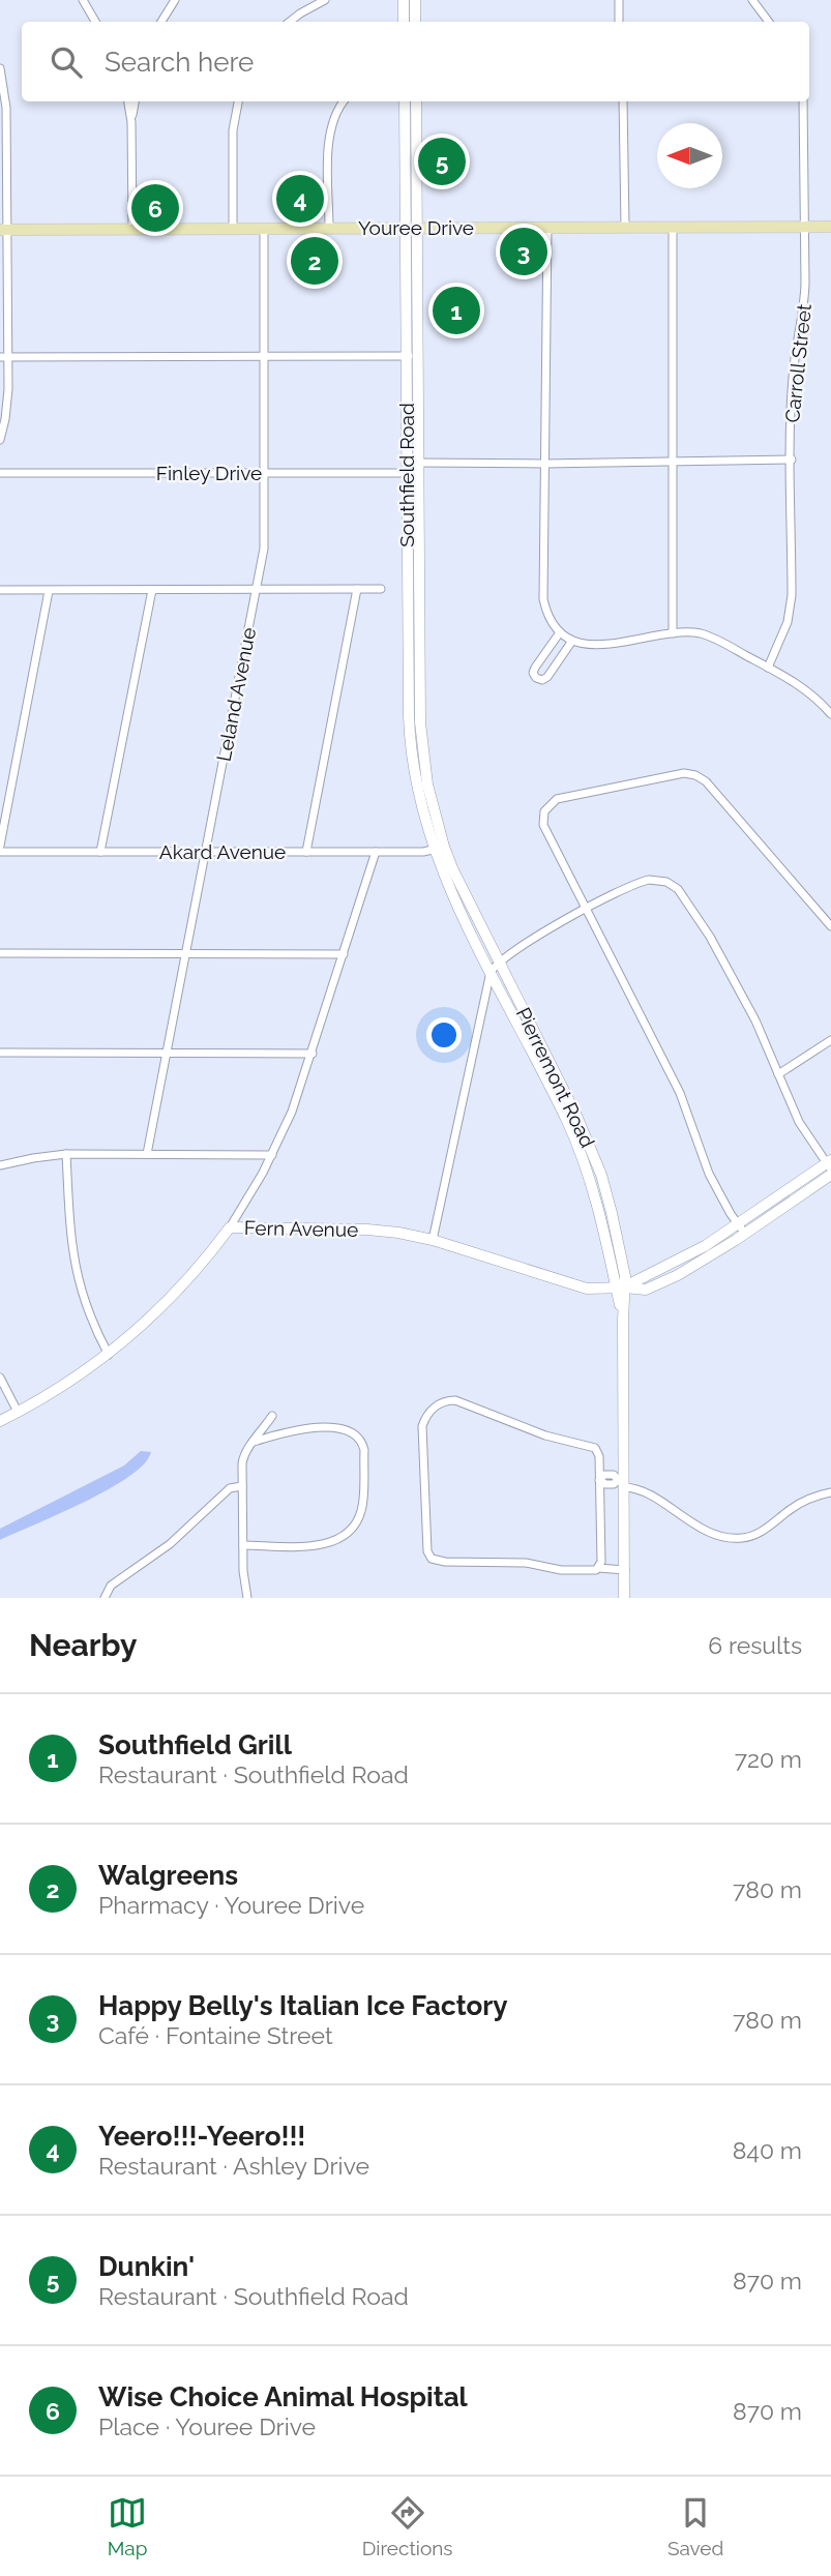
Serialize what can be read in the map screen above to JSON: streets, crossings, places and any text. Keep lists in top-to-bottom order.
{
  "streets": {
    "main road": [
      "Youree Drive",
      "Southfield Road",
      "Pierremont Road",
      "Fern Avenue"
    ],
    "street": [
      "Carroll Street",
      "Finley Drive",
      "Leland Avenue",
      "Akard Avenue"
    ]
  },
  "crossings": [
    ["Youree Drive", "Carroll Street"],
    ["Youree Drive", "Southfield Road"],
    ["Youree Drive", "Leland Avenue"],
    ["Carroll Street", "Finley Drive"],
    ["Finley Drive", "Southfield Road"],
    ["Finley Drive", "Leland Avenue"],
    ["Southfield Road", "Akard Avenue"],
    ["Southfield Road", "Pierremont Road"],
    ["Leland Avenue", "Akard Avenue"],
    ["Akard Avenue", "Pierremont Road"],
    ["Pierremont Road", "Fern Avenue"]
  ],
  "north": "left",
  "page": {
    "search": "Search here",
    "pins": [
      "5",
      "4",
      "6",
      "3",
      "2",
      "1"
    ],
    "heading": ["Nearby", "6 results"],
    "list": [
      {
        "mark": "1",
        "name": "Southfield Grill",
        "note": "Restaurant · Southfield Road",
        "value": "720 m"
      },
      {
        "mark": "2",
        "name": "Walgreens",
        "note": "Pharmacy · Youree Drive",
        "value": "780 m"
      },
      {
        "mark": "3",
        "name": "Happy Belly's Italian Ice Factory",
        "note": "Café · Fontaine Street",
        "value": "780 m"
      },
      {
        "mark": "4",
        "name": "Yeero!!!-Yeero!!!",
        "note": "Restaurant · Ashley Drive",
        "value": "840 m"
      },
      {
        "mark": "5",
        "name": "Dunkin'",
        "note": "Restaurant · Southfield Road",
        "value": "870 m"
      },
      {
        "mark": "6",
        "name": "Wise Choice Animal Hospital",
        "note": "Place · Youree Drive",
        "value": "870 m"
      }
    ],
    "nav": ["Map", "Directions", "Saved"]
  }
}
